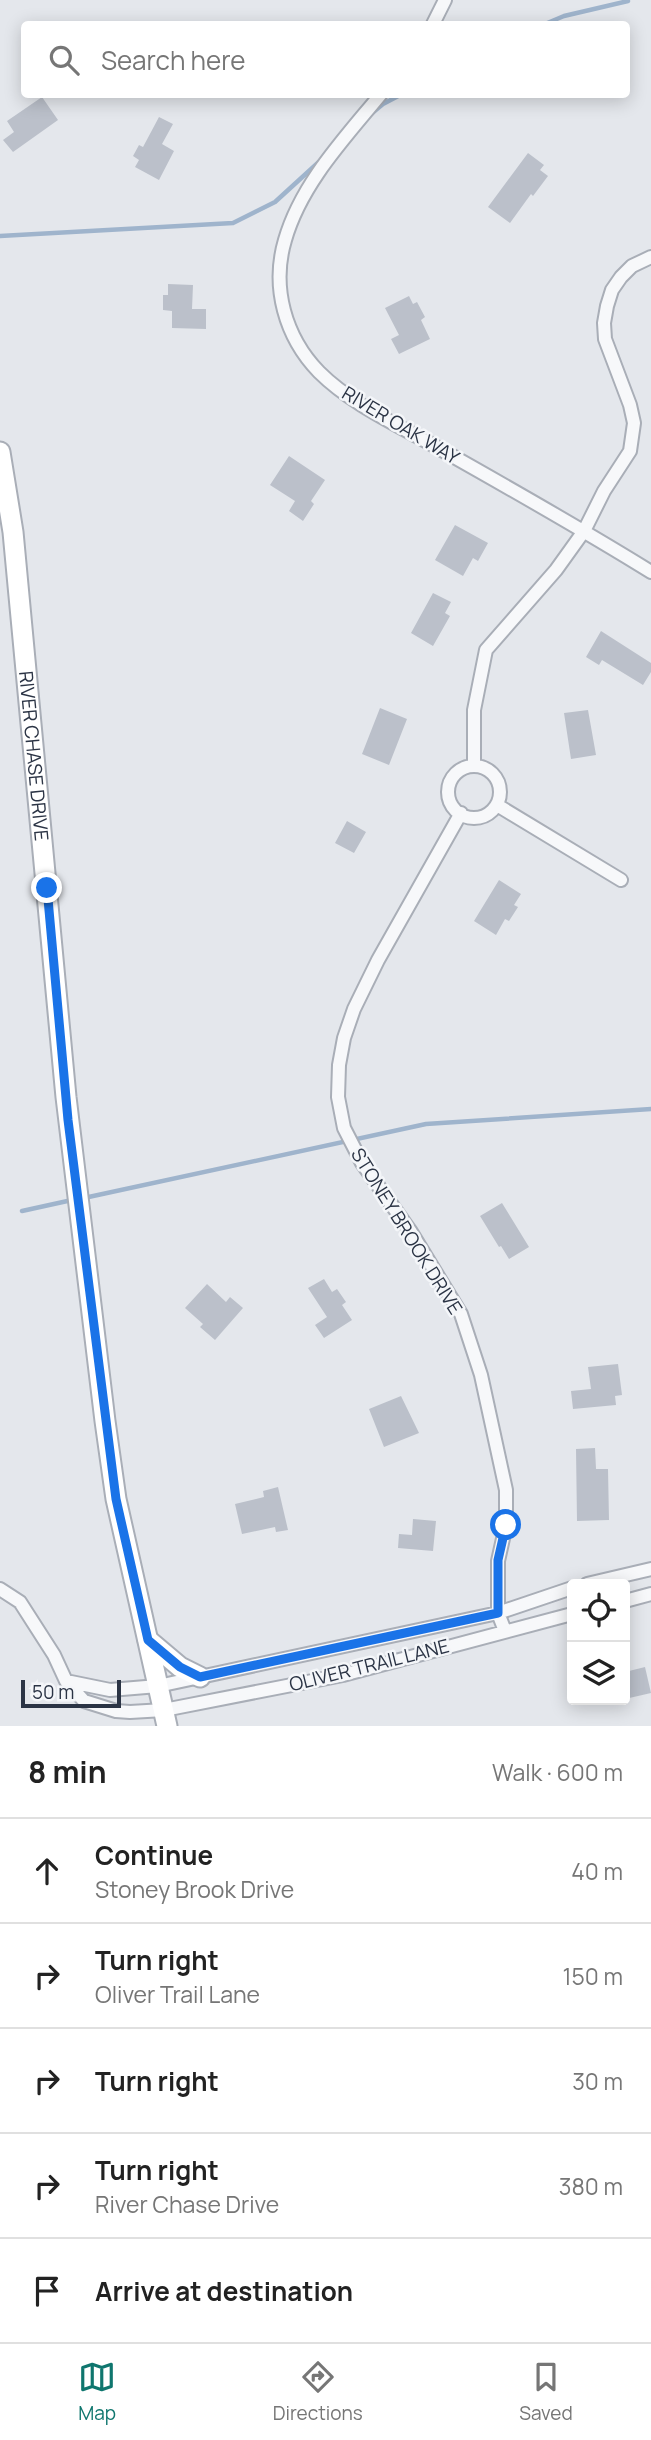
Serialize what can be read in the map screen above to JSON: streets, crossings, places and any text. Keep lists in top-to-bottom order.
{
  "streets": {
    "street": [
      "RIVER OAK WAY",
      "RIVER CHASE DRIVE",
      "STONEY BROOK DRIVE",
      "OLIVER TRAIL LANE"
    ]
  },
  "crossings": [
    ["RIVER CHASE DRIVE", "OLIVER TRAIL LANE"],
    ["STONEY BROOK DRIVE", "OLIVER TRAIL LANE"]
  ],
  "scale_bar": "50 m",
  "page": {
    "search": "Search here",
    "scale": "50 m",
    "heading": ["8 min", "Walk · 600 m"],
    "list": [
      ["Continue", "Stoney Brook Drive", "40 m"],
      ["Turn right", "Oliver Trail Lane", "150 m"],
      ["Turn right", "30 m"],
      ["Turn right", "River Chase Drive", "380 m"],
      "Arrive at destination"
    ],
    "nav": ["Map", "Directions", "Saved"]
  }
}
